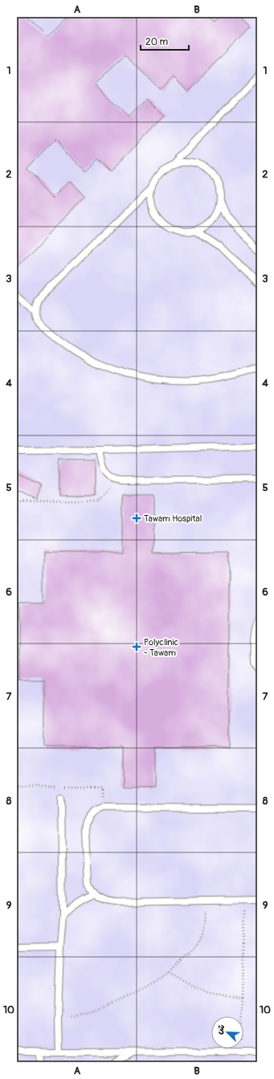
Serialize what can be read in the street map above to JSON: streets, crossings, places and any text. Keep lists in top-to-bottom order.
{
  "places": {
    "health": ["Tawam Hospital", "Polyclinic - Tawam"]
  },
  "scale_bar": "20 m",
  "north": "top left",
  "grid": {
    "columns": ["A", "B"],
    "rows": [
      "1",
      "2",
      "3",
      "4",
      "5",
      "6",
      "7",
      "8",
      "9",
      "10"
    ]
  }
}
